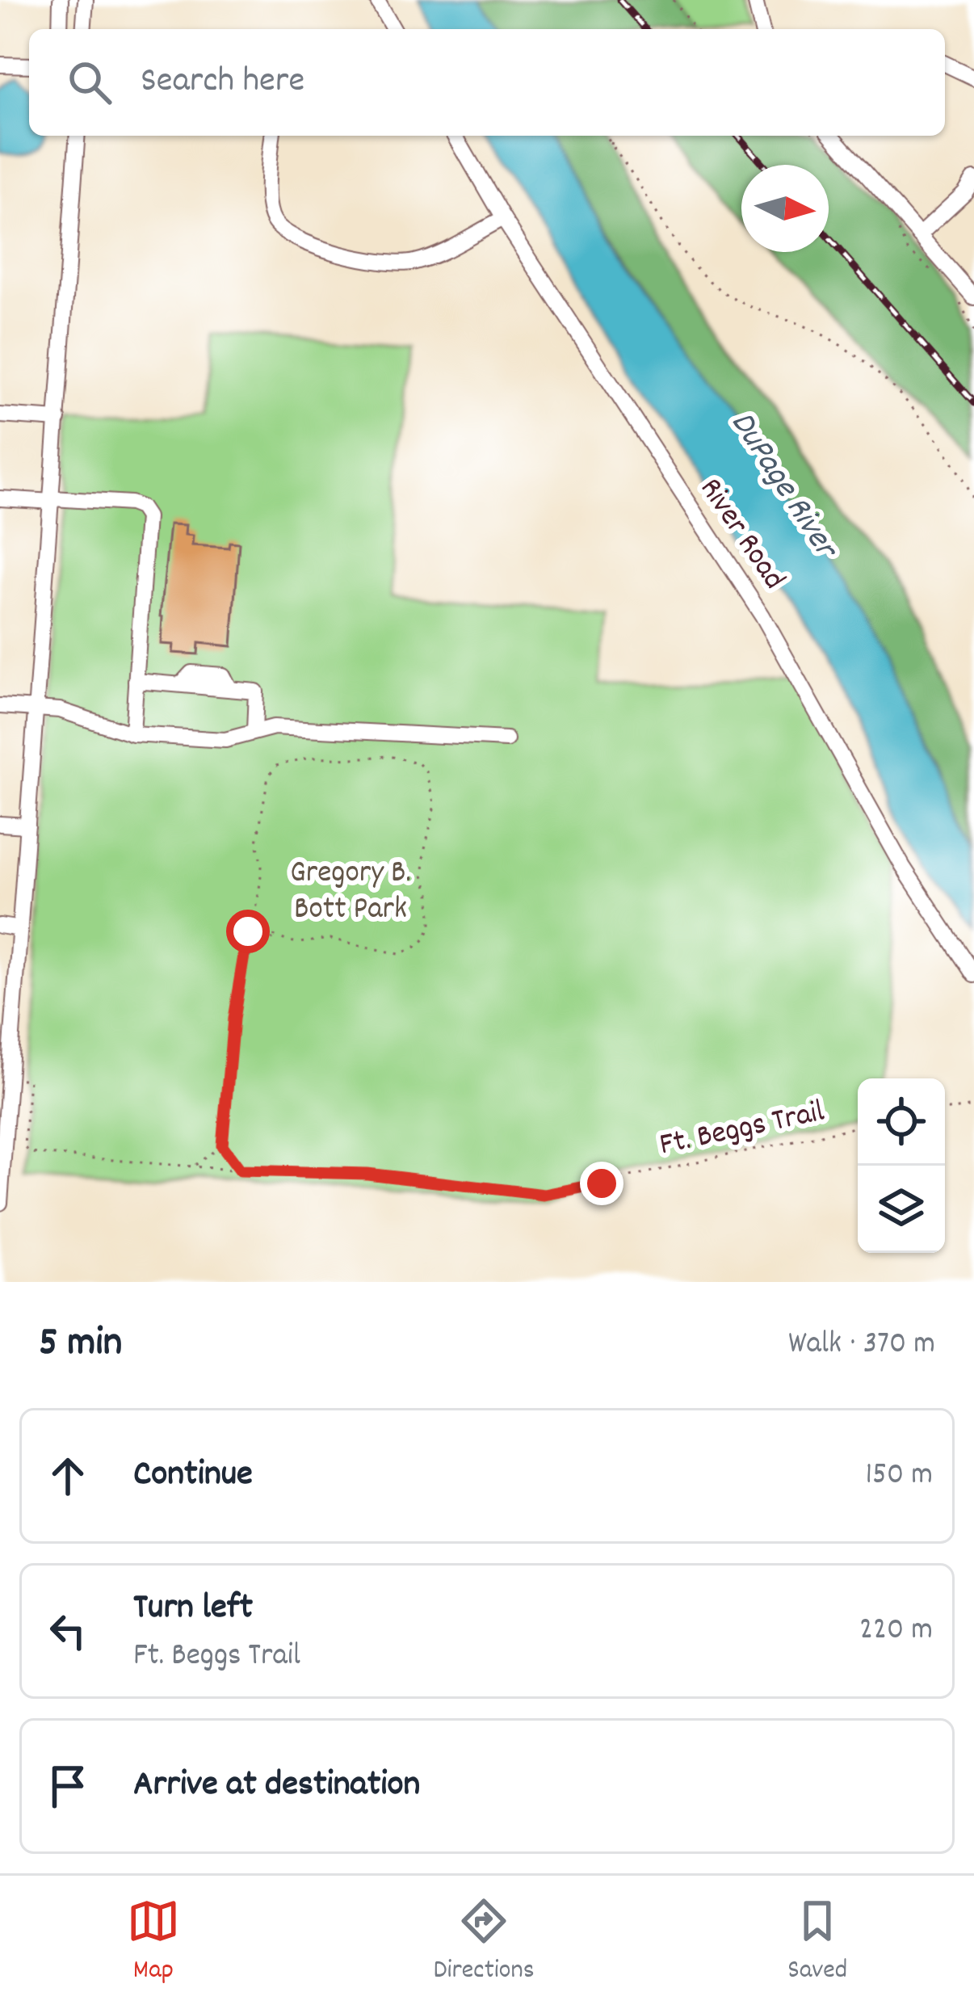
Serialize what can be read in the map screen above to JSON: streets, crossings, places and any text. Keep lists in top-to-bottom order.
{
  "streets": {
    "street": ["River Road"],
    "path": ["Ft. Beggs Trail"]
  },
  "water": ["DuPage River"],
  "parks": ["Gregory B. Bott Park"],
  "north": "right",
  "page": {
    "search": "Search here",
    "heading": ["5 min", "Walk · 370 m"],
    "list": [
      ["Continue", "150 m"],
      ["Turn left", "Ft. Beggs Trail", "220 m"],
      "Arrive at destination"
    ],
    "nav": ["Map", "Directions", "Saved"]
  }
}
